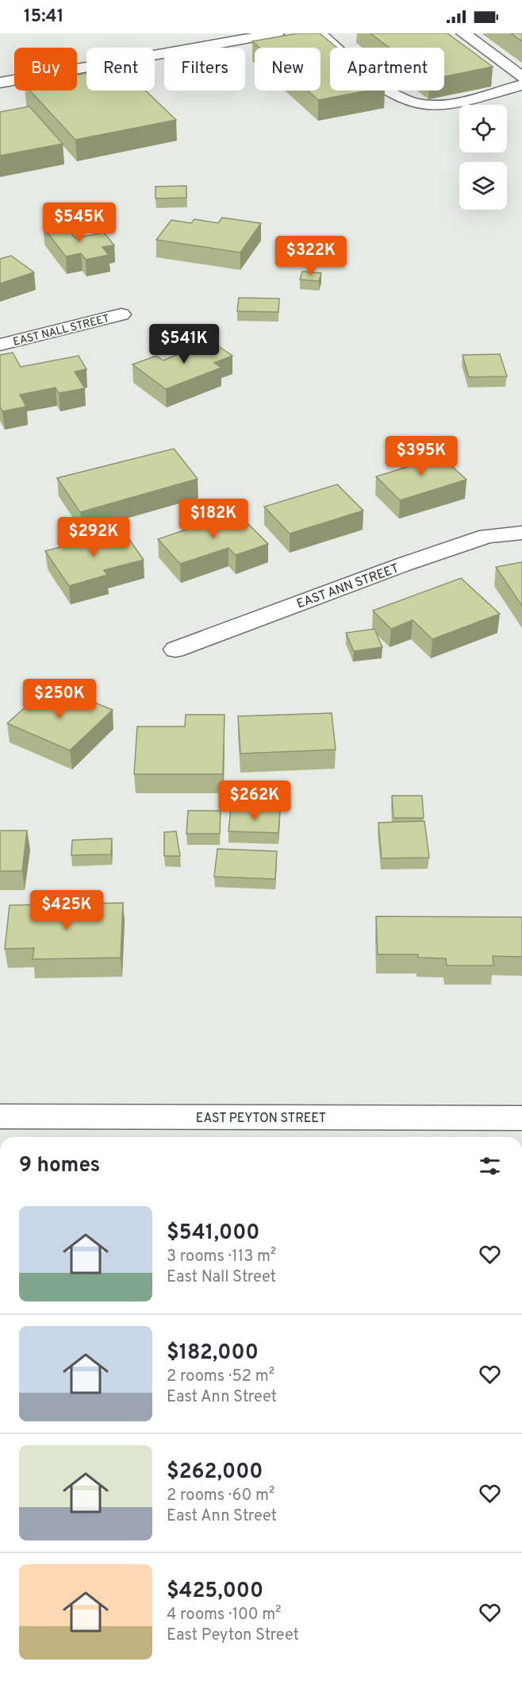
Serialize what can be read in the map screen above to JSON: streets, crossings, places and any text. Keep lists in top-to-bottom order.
{
  "streets": {
    "street": ["EAST NALL STREET", "EAST ANN STREET", "EAST PEYTON STREET"]
  },
  "page": {
    "status": "15:41",
    "chip": [
      "Buy",
      "Rent",
      "Filters",
      "New",
      "Apartment"
    ],
    "price": [
      "$545K",
      "$322K",
      "$541K",
      "$395K",
      "$182K",
      "$292K",
      "$250K",
      "$262K",
      "$425K"
    ],
    "heading": "9 homes",
    "list": [
      {
        "name": "$541,000",
        "note": "3 rooms · 113 m² · East Nall Street"
      },
      {
        "name": "$182,000",
        "note": "2 rooms · 52 m² · East Ann Street"
      },
      {
        "name": "$262,000",
        "note": "2 rooms · 60 m² · East Ann Street"
      },
      {
        "name": "$425,000",
        "note": "4 rooms · 100 m² · East Peyton Street"
      }
    ]
  }
}
